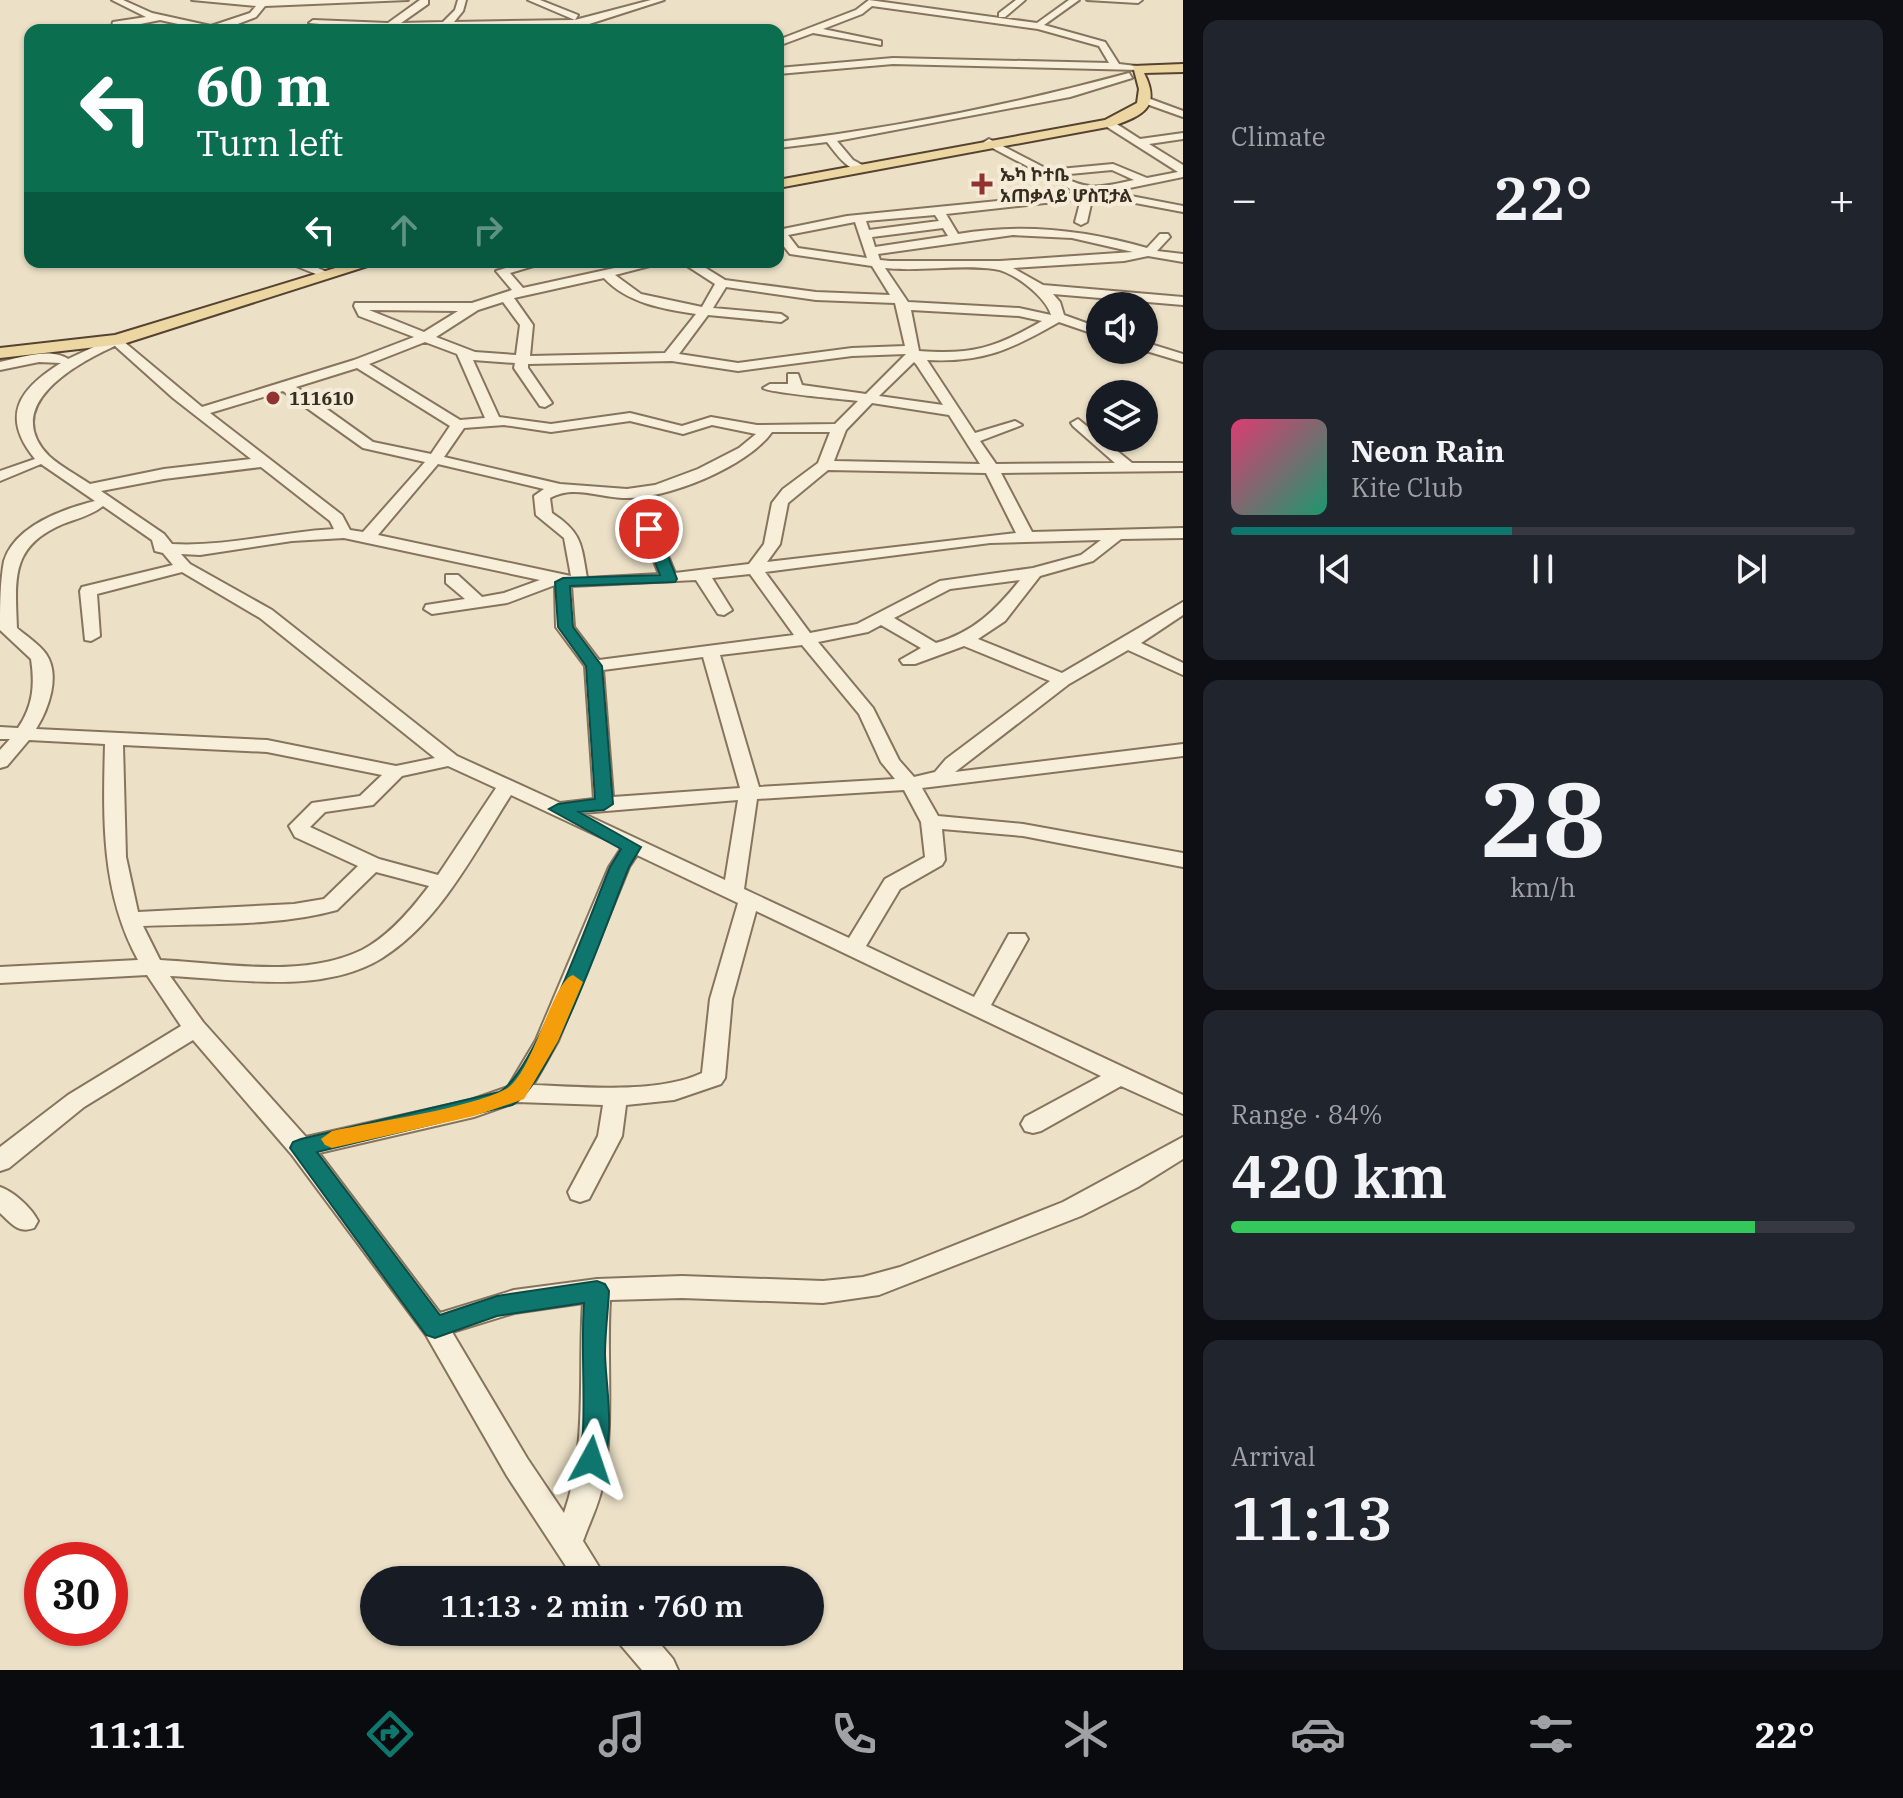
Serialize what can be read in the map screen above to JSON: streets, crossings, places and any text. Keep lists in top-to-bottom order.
{
  "places": {
    "health": ["ኤካ ኮተቤ አጠቃላይ ሆስፒታል"],
    "other": ["111610"]
  },
  "page": {
    "tile": [
      "Climate",
      ["28", "km/h"],
      ["Range · 84%", "420 km"],
      ["Arrival", "11:13"]
    ],
    "turn": ["60 m", "Turn left"],
    "heat": ["−", "22°", "+"],
    "song": ["Neon Rain", "Kite Club"],
    "limit": "30",
    "trip": "11:13 · 2 min · 760 m",
    "tabs": ["11:11", "22°"]
  }
}
